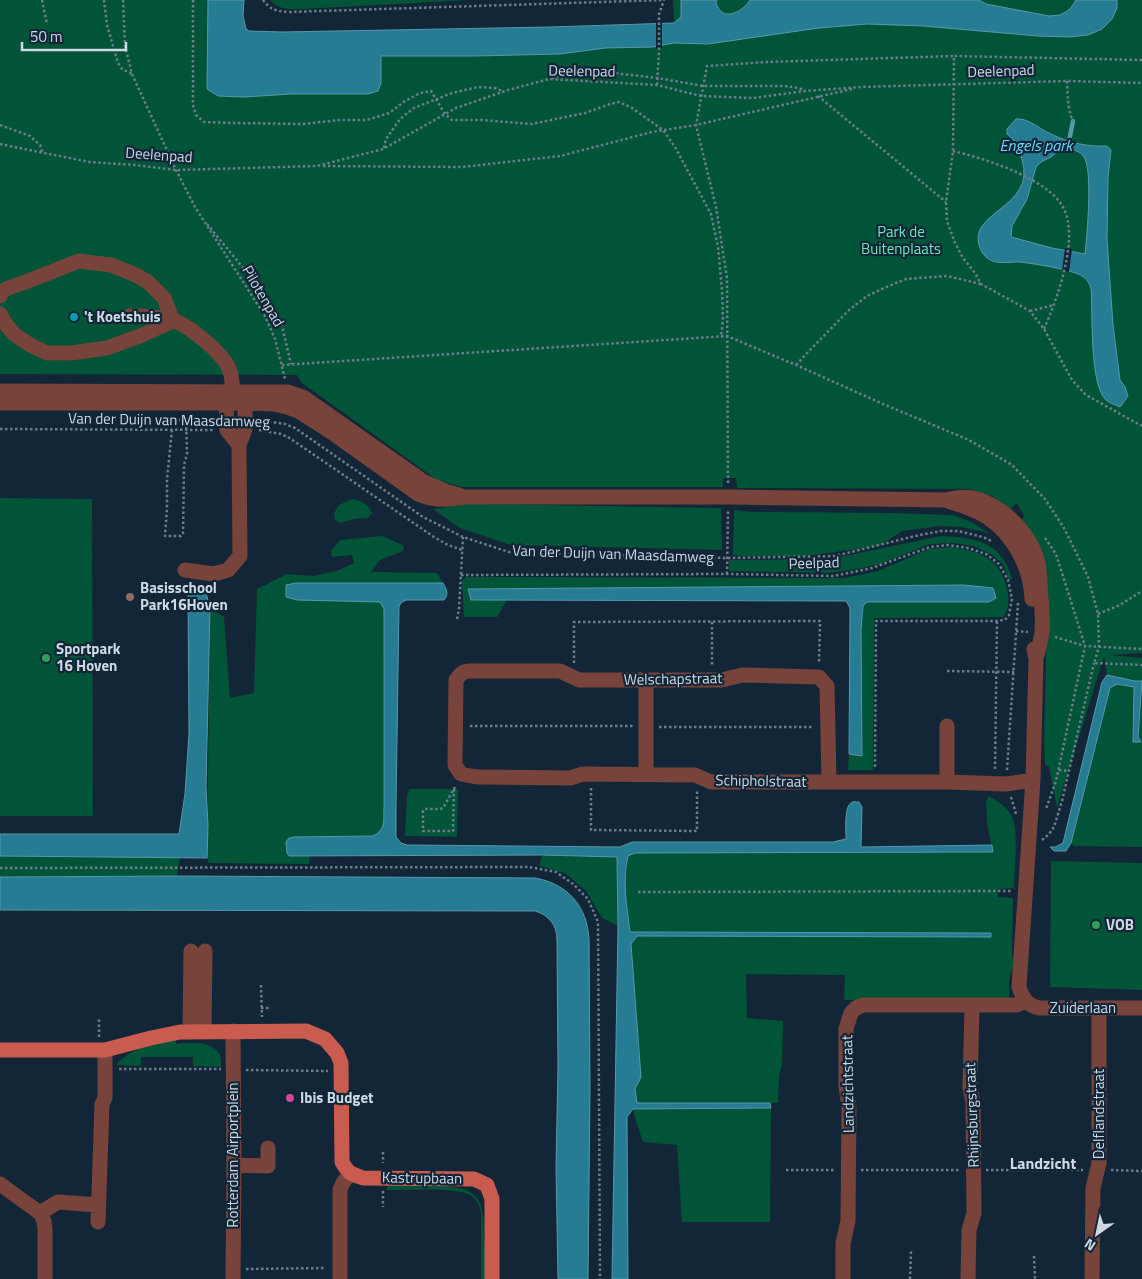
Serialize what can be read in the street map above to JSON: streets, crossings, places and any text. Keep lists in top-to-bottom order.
{
  "streets": {
    "main road": ["Kastrupbaan"],
    "street": [
      "Van der Duijn van Maasdamweg",
      "Welschapstraat",
      "Schipholstraat",
      "Zuiderlaan",
      "Landzichtstraat",
      "Delflandstraat",
      "Rhijnsburgstraat",
      "Rotterdam Airportplein"
    ],
    "path": ["Deelenpad", "Pilotenpad", "Peelpad"]
  },
  "crossings": [
    ["Deelenpad", "Pilotenpad"],
    ["Pilotenpad", "Van der Duijn van Maasdamweg"],
    ["Van der Duijn van Maasdamweg", "Schipholstraat"],
    ["Van der Duijn van Maasdamweg", "Zuiderlaan"],
    ["Welschapstraat", "Schipholstraat"],
    ["Zuiderlaan", "Delflandstraat"],
    ["Landzichtstraat", "Rhijnsburgstraat"]
  ],
  "districts": ["Landzicht"],
  "water": ["Engels park"],
  "parks": ["Park de Buitenplaats"],
  "places": [
    "'t Koetshuis",
    "Basisschool Park16Hoven",
    "Sportpark 16 Hoven",
    "VOB",
    "Ibis Budget"
  ],
  "scale_bar": "50 m",
  "north": "bottom left"
}
